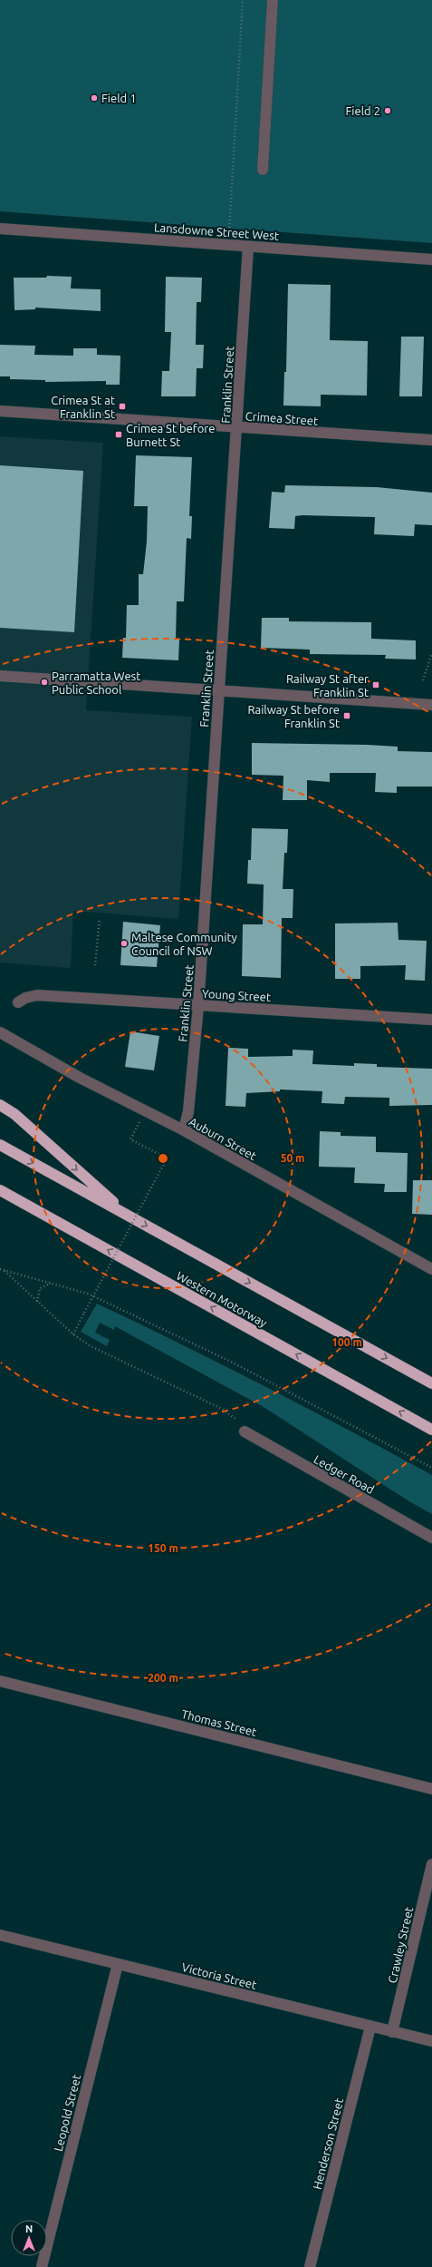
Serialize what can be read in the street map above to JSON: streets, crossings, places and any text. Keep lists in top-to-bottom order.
{
  "streets": {
    "highway": ["Western Motorway"],
    "street": [
      "Lansdowne Street West",
      "Franklin Street",
      "Crimea Street",
      "Young Street",
      "Auburn Street",
      "Ledger Road",
      "Thomas Street",
      "Crawley Street",
      "Victoria Street",
      "Leopold Street",
      "Henderson Street"
    ]
  },
  "crossings": [
    ["Lansdowne Street West", "Franklin Street"],
    ["Franklin Street", "Crimea Street"],
    ["Franklin Street", "Young Street"],
    ["Franklin Street", "Auburn Street"],
    ["Crawley Street", "Victoria Street"],
    ["Victoria Street", "Leopold Street"],
    ["Victoria Street", "Henderson Street"]
  ],
  "places": {
    "other": [
      "Field 1",
      "Field 2",
      "Parramatta West Public School",
      "Maltese Community Council of NSW"
    ],
    "transit": [
      "Crimea St at Franklin St",
      "Crimea St before Burnett St",
      "Railway St after Franklin St",
      "Railway St before Franklin St"
    ]
  },
  "north": "top",
  "rings": [
    "50 m",
    "100 m",
    "150 m",
    "200 m"
  ]
}
